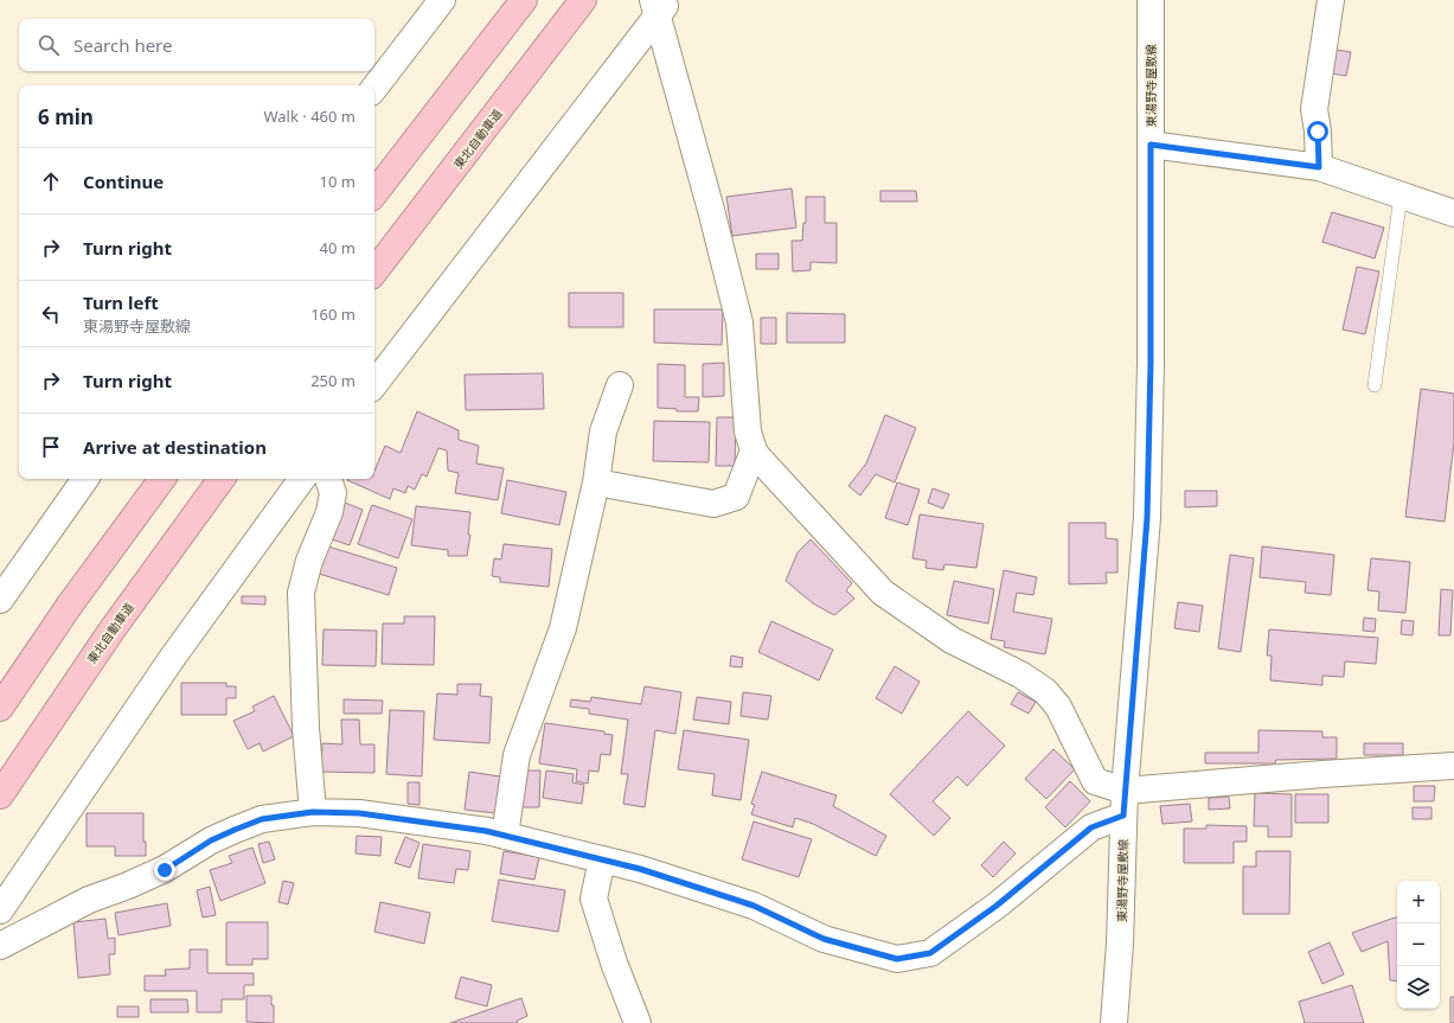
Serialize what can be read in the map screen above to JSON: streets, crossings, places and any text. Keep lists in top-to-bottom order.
{
  "streets": {
    "highway": ["東北自動車道"],
    "street": ["東湯野寺屋敷線"]
  },
  "page": {
    "search": "Search here",
    "heading": ["6 min", "Walk · 460 m"],
    "list": [
      ["Continue", "10 m"],
      ["Turn right", "40 m"],
      ["Turn left", "東湯野寺屋敷線", "160 m"],
      ["Turn right", "250 m"],
      "Arrive at destination"
    ],
    "map_buttons": ["+", "−"]
  }
}
